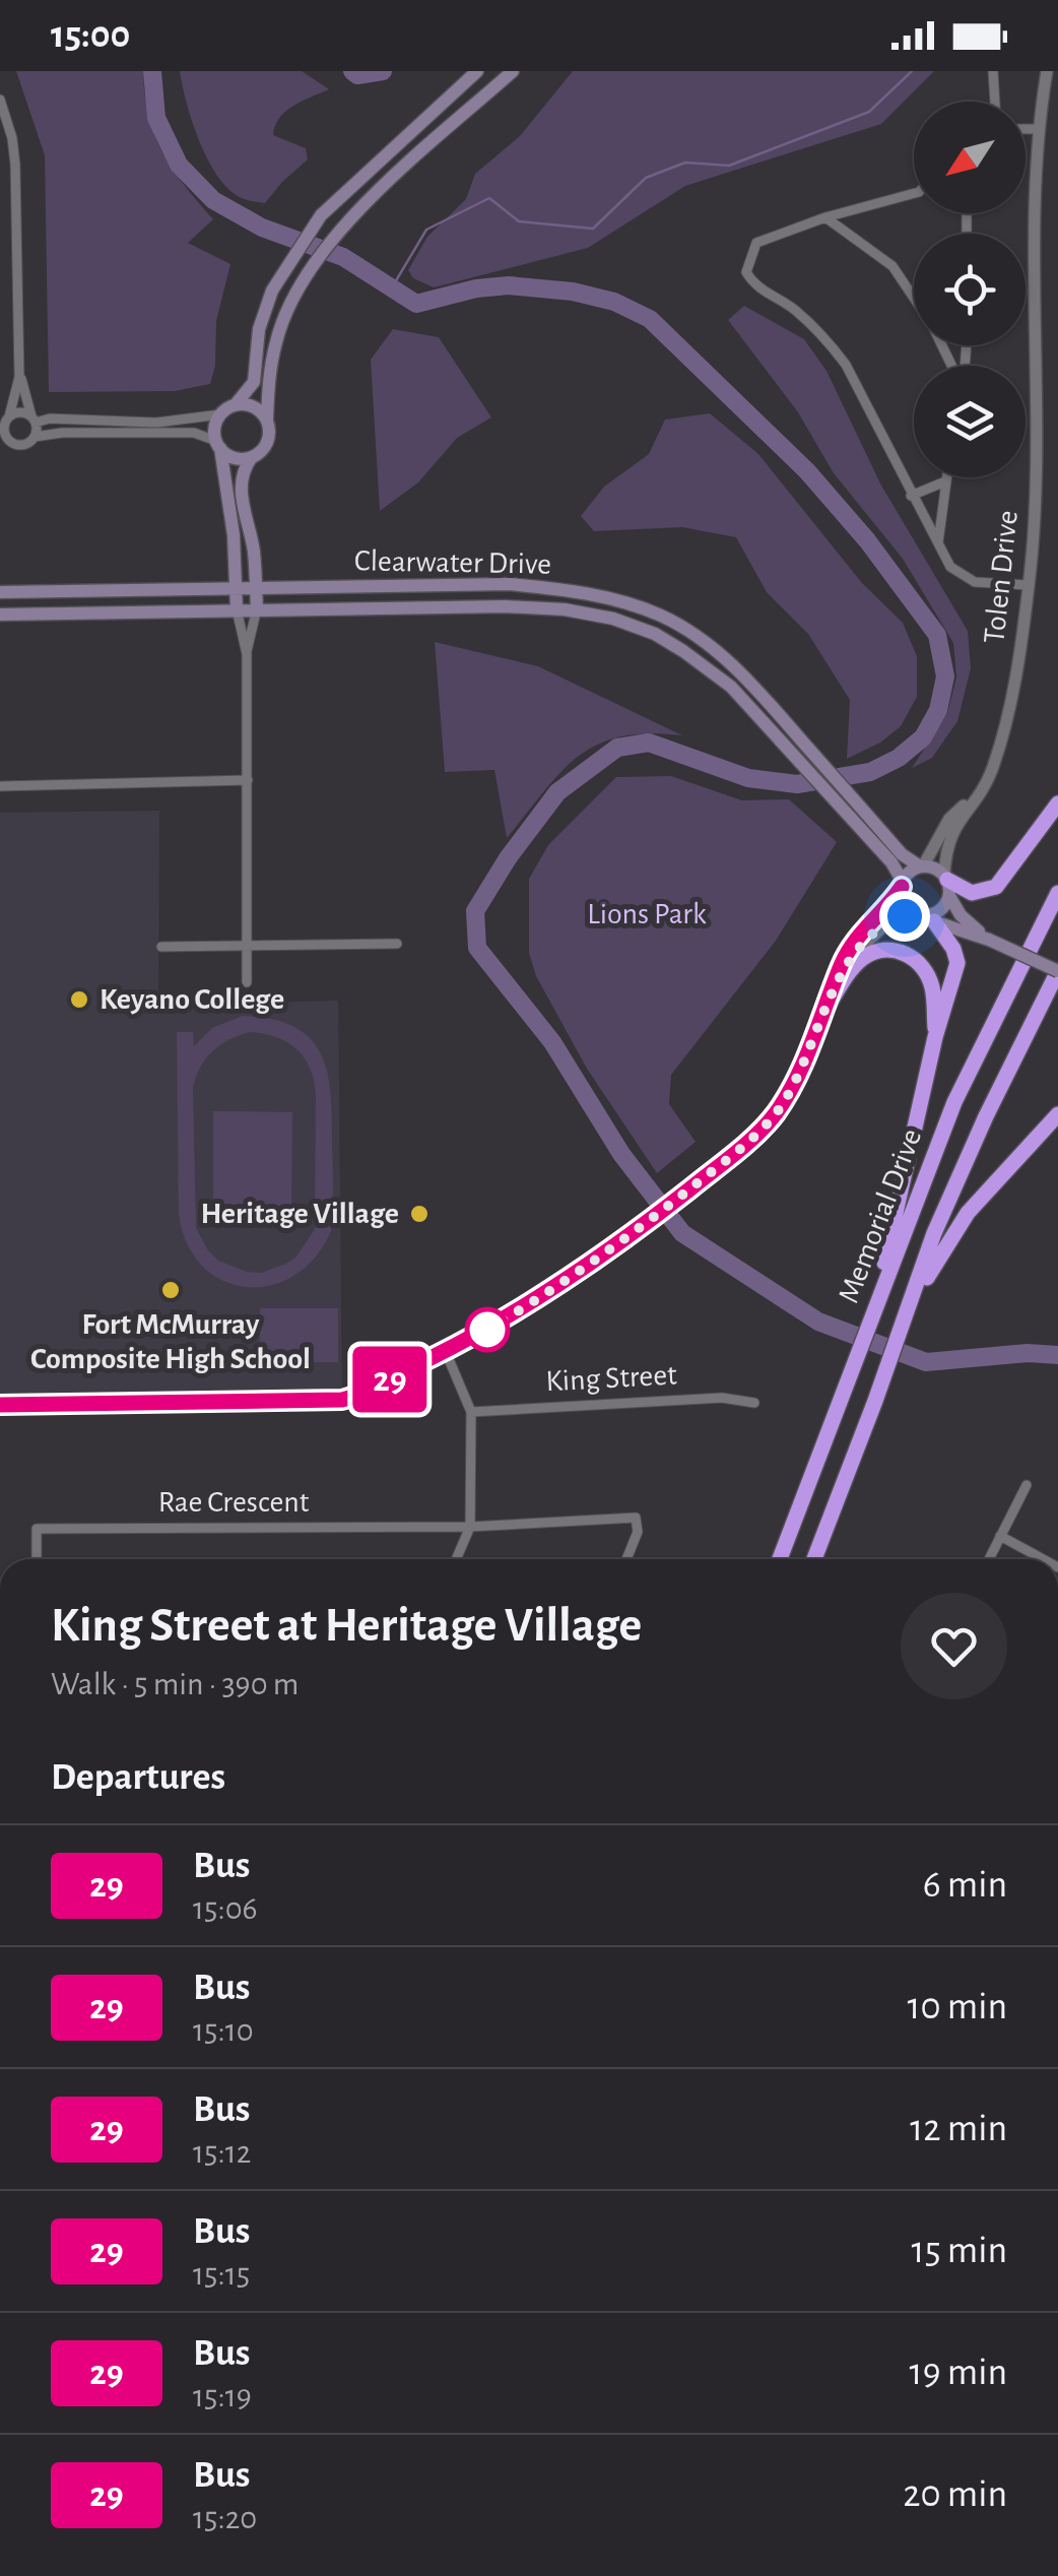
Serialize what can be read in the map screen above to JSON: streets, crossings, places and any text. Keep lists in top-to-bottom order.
{
  "streets": {
    "highway": ["Memorial Drive"],
    "main road": ["Clearwater Drive"],
    "street": ["Tolen Drive", "King Street", "Rae Crescent"]
  },
  "crossings": [
    ["Clearwater Drive", "Tolen Drive"]
  ],
  "parks": ["Lions Park"],
  "places": ["Keyano College", "Heritage Village", "Fort McMurray Composite High School"],
  "lines": ["bus line 29"],
  "north": "bottom left",
  "page": {
    "status": "15:00",
    "on_map": "29",
    "heading": [
      ["King Street at Heritage Village", "Walk · 5 min · 390 m"],
      "Departures"
    ],
    "list": [
      {
        "mark": "29",
        "name": "Bus",
        "note": "15:06",
        "value": "6 min"
      },
      {
        "mark": "29",
        "name": "Bus",
        "note": "15:10",
        "value": "10 min"
      },
      {
        "mark": "29",
        "name": "Bus",
        "note": "15:12",
        "value": "12 min"
      },
      {
        "mark": "29",
        "name": "Bus",
        "note": "15:15",
        "value": "15 min"
      },
      {
        "mark": "29",
        "name": "Bus",
        "note": "15:19",
        "value": "19 min"
      },
      {
        "mark": "29",
        "name": "Bus",
        "note": "15:20",
        "value": "20 min"
      }
    ]
  }
}
